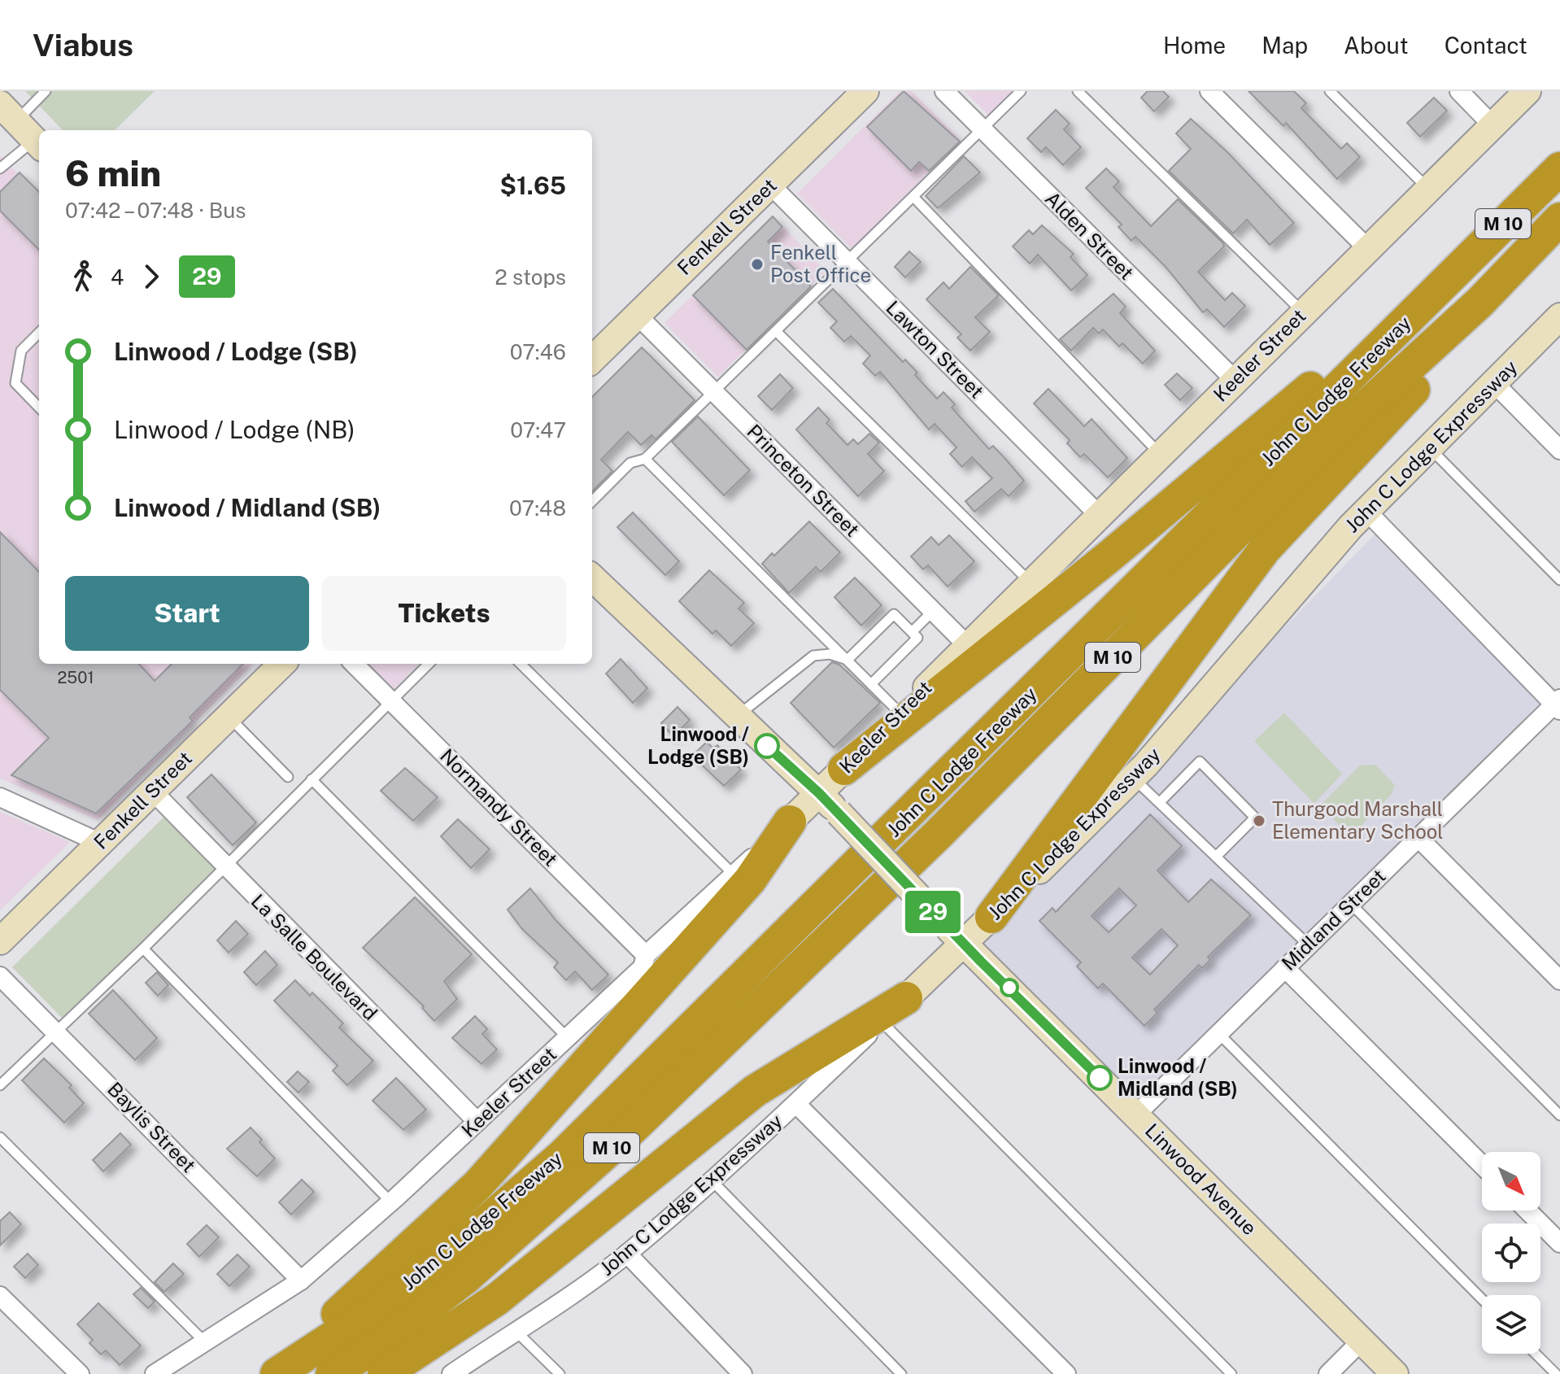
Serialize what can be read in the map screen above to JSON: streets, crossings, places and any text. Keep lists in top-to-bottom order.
{
  "streets": {
    "highway": ["M 10", "John C Lodge Freeway"],
    "main road": [
      "Fenkell Street",
      "Keeler Street",
      "John C Lodge Expressway",
      "Linwood Avenue"
    ],
    "street": [
      "Alden Street",
      "Lawton Street",
      "Princeton Street",
      "Normandy Street",
      "Midland Street",
      "La Salle Boulevard",
      "Baylis Street"
    ]
  },
  "crossings": [
    ["Fenkell Street", "Lawton Street"],
    ["Fenkell Street", "Princeton Street"],
    ["Fenkell Street", "La Salle Boulevard"],
    ["Alden Street", "Keeler Street"],
    ["Lawton Street", "Keeler Street"],
    ["Keeler Street", "Princeton Street"],
    ["Keeler Street", "Normandy Street"],
    ["Keeler Street", "La Salle Boulevard"],
    ["Keeler Street", "Baylis Street"],
    ["Keeler Street", "Linwood Avenue"],
    ["John C Lodge Expressway", "Linwood Avenue"],
    ["Midland Street", "Linwood Avenue"]
  ],
  "places": [
    "Fenkell Post Office",
    "Linwood / Lodge (SB)",
    "Thurgood Marshall Elementary School",
    "Linwood / Midland (SB)"
  ],
  "lines": ["bus line 29"],
  "house_numbers": ["2501"],
  "north": "bottom right",
  "page": {
    "header": "Viabus",
    "nav": [
      "Home",
      "Map",
      "About",
      "Contact"
    ],
    "on_map": "29",
    "heading": ["6 min", "07:42 – 07:48 · Bus", "$1.65"],
    "legs": ["4", "29", "2 stops"],
    "list": [
      {
        "name": "Linwood / Lodge (SB)",
        "value": "07:46"
      },
      {
        "name": "Linwood / Lodge (NB)",
        "value": "07:47"
      },
      {
        "name": "Linwood / Midland (SB)",
        "value": "07:48"
      }
    ],
    "buttons": ["Start", "Tickets"]
  }
}
